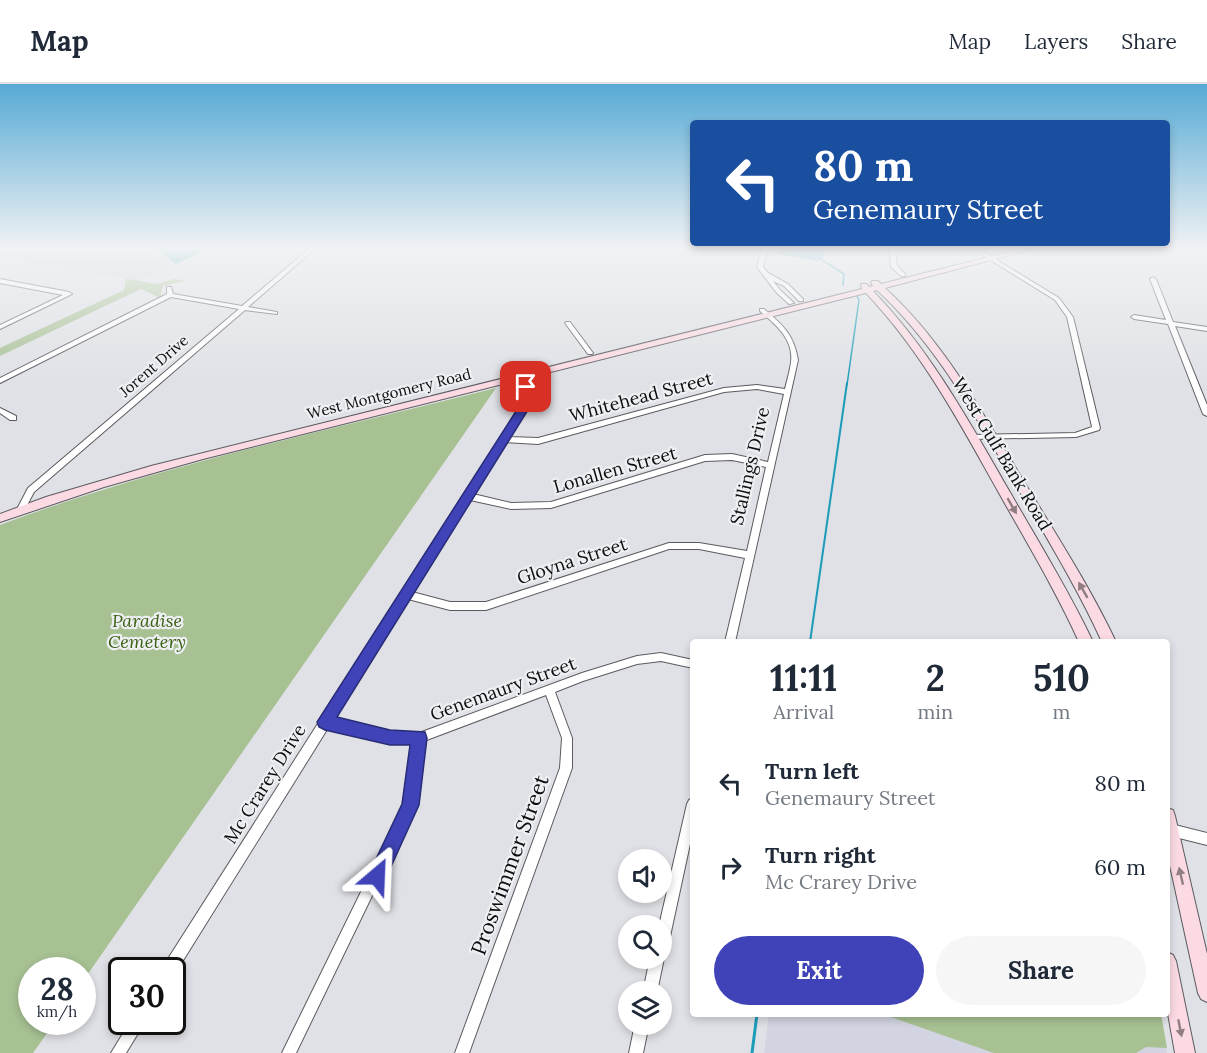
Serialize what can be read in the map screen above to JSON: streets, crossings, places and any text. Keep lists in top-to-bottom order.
{
  "streets": {
    "main road": ["West Montgomery Road", "West Gulf Bank Road"],
    "street": [
      "Jorent Drive",
      "Whitehead Street",
      "Stallings Drive",
      "Lonallen Street",
      "Gloyna Street",
      "Genemaury Street",
      "Mc Crarey Drive",
      "Proswimmer Street"
    ]
  },
  "crossings": [
    ["Jorent Drive", "West Montgomery Road"],
    ["West Montgomery Road", "Stallings Drive"],
    ["West Montgomery Road", "Mc Crarey Drive"],
    ["Whitehead Street", "Stallings Drive"],
    ["Whitehead Street", "Mc Crarey Drive"],
    ["Stallings Drive", "Lonallen Street"],
    ["Stallings Drive", "Gloyna Street"],
    ["Lonallen Street", "Mc Crarey Drive"],
    ["Gloyna Street", "Mc Crarey Drive"],
    ["Genemaury Street", "Mc Crarey Drive"],
    ["Genemaury Street", "Proswimmer Street"]
  ],
  "parks": ["Paradise Cemetery"],
  "page": {
    "header": "Map",
    "nav": ["Map", "Layers", "Share"],
    "turn": ["80 m", "Genemaury Street"],
    "eta": [
      "11:11",
      "Arrival",
      "2",
      "min",
      "510",
      "m"
    ],
    "list": [
      {
        "name": "Turn left",
        "note": "Genemaury Street",
        "value": "80 m"
      },
      {
        "name": "Turn right",
        "note": "Mc Crarey Drive",
        "value": "60 m"
      }
    ],
    "buttons": ["Exit", "Share"],
    "speed": "28 km/h",
    "limit": "30"
  }
}
